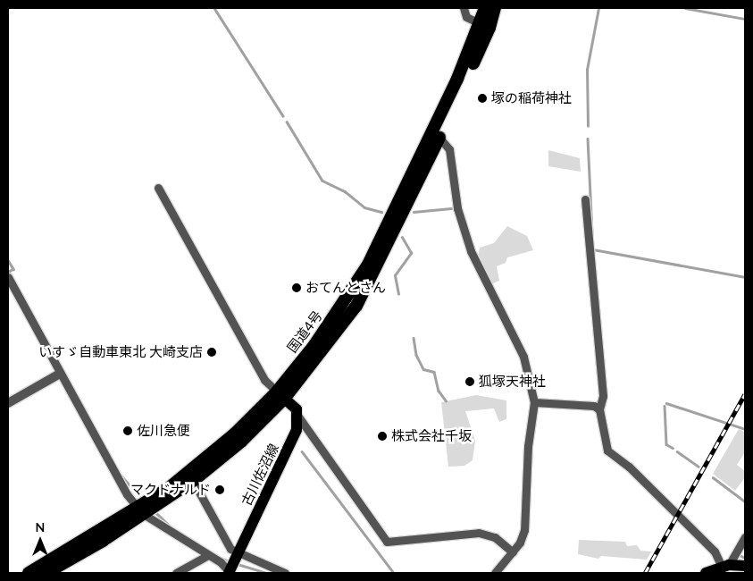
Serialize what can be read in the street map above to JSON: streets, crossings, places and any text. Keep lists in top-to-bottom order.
{
  "streets": {
    "highway": ["国道4号"],
    "main road": ["古川佐沼線"]
  },
  "places": [
    "塚の稲荷神社",
    "おてんとさん",
    "いすゞ自動車東北 大崎支店",
    "狐塚天神社",
    "佐川急便",
    "株式会社千坂",
    "マクドナルド"
  ],
  "north": "top"
}
